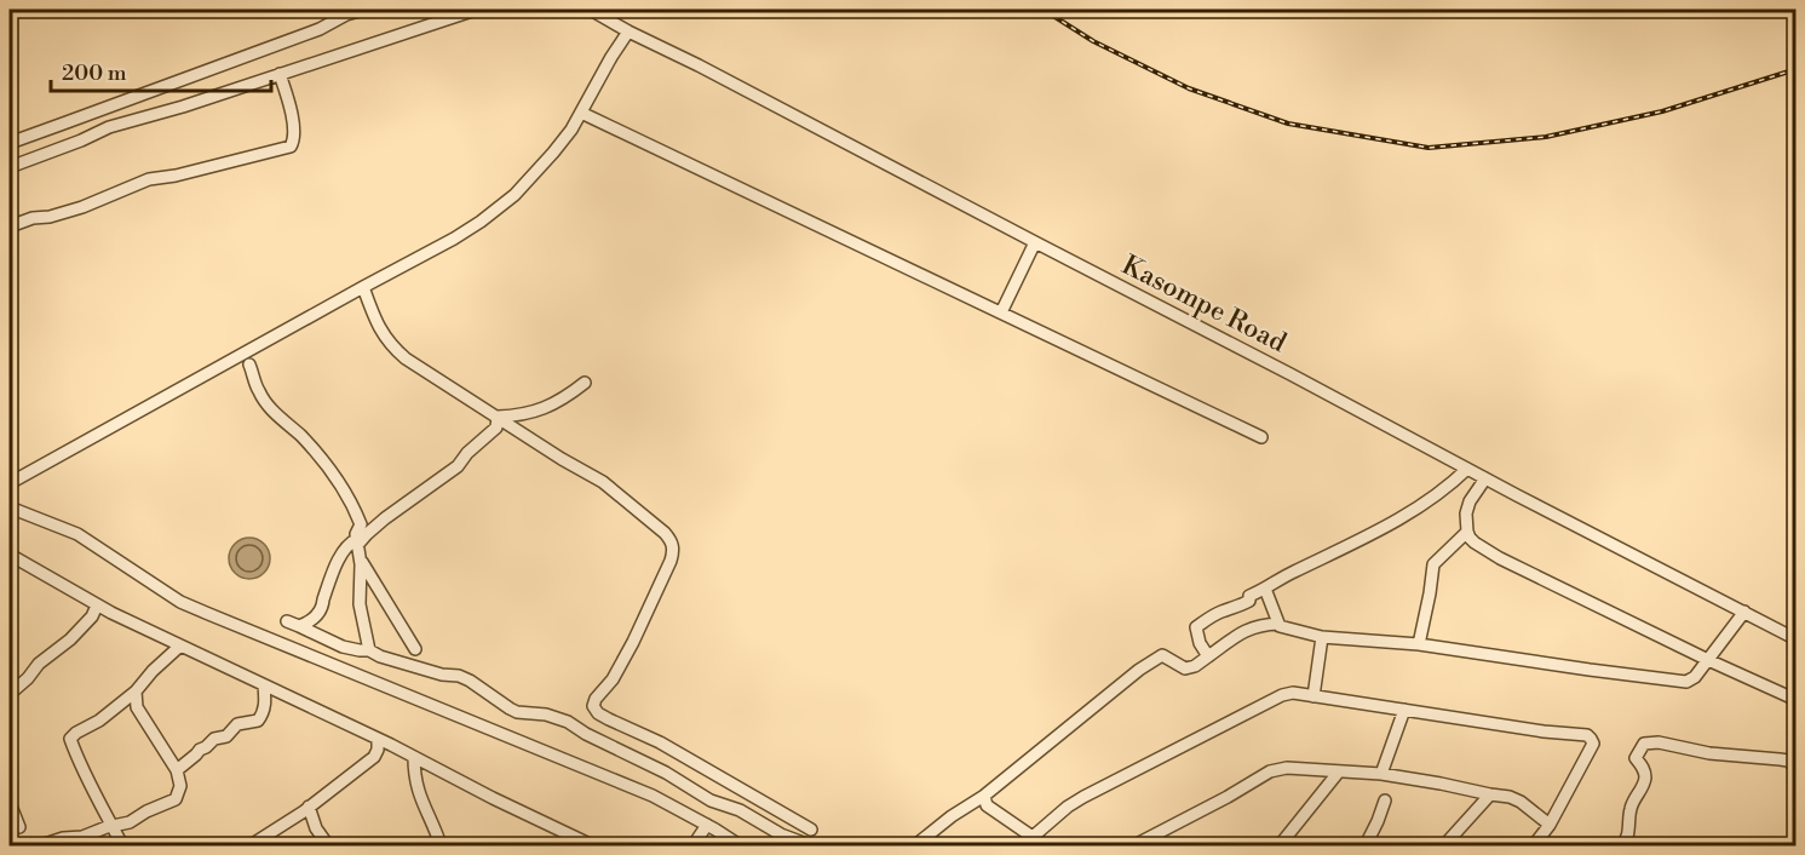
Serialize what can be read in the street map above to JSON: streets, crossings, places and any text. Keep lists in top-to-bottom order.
{
  "streets": {
    "street": ["Kasompe Road"]
  },
  "scale_bar": "200 m"
}
